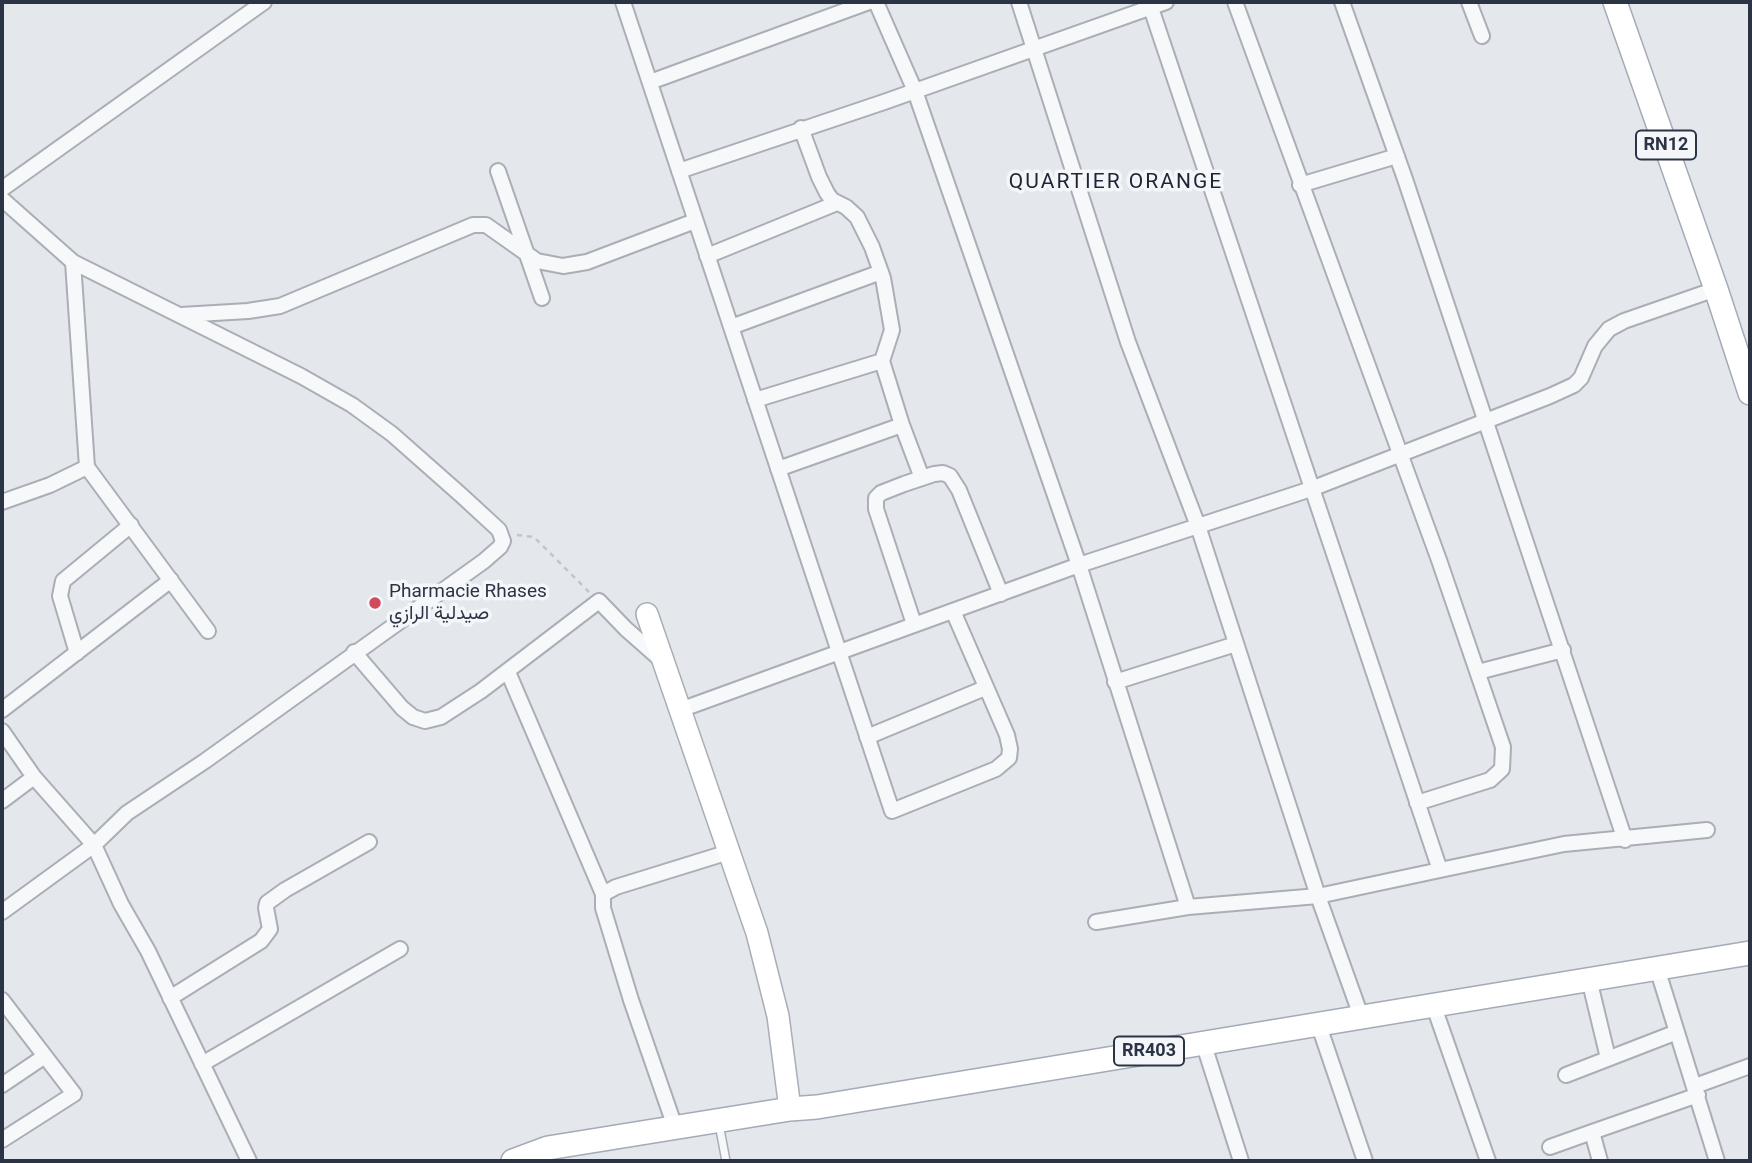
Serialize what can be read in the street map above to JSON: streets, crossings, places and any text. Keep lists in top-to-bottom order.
{
  "streets": {
    "main road": ["RN12", "RR403"]
  },
  "districts": ["QUARTIER ORANGE"],
  "places": ["Pharmacie Rhases صيدلية الرازي"]
}
